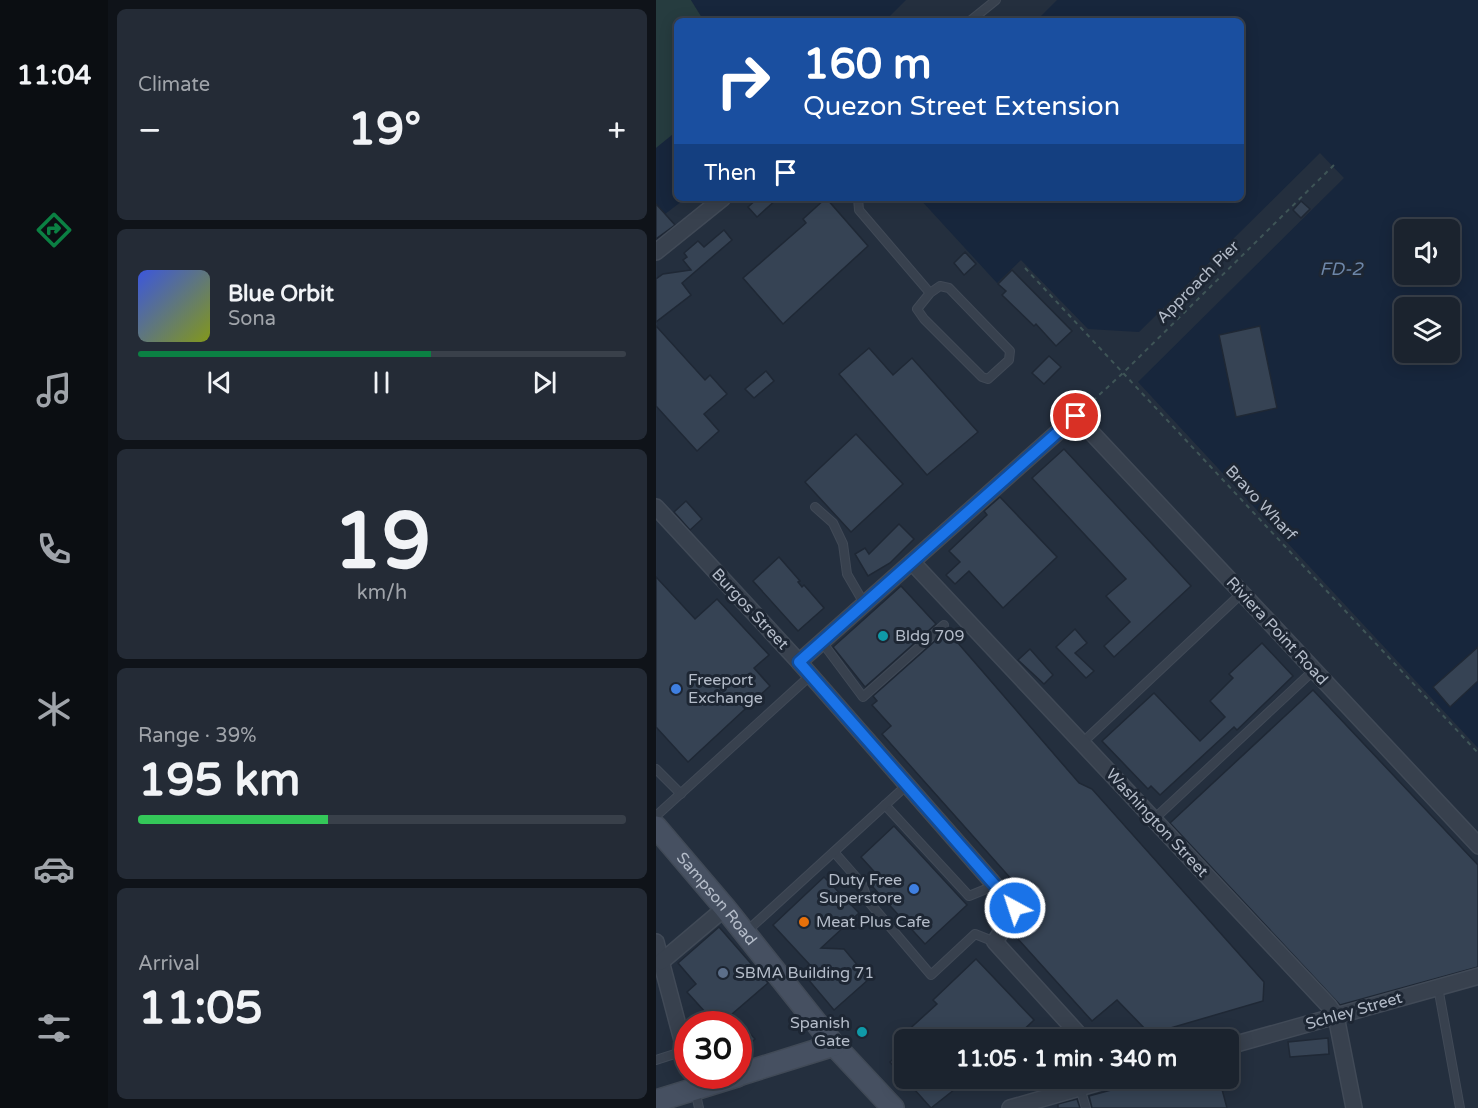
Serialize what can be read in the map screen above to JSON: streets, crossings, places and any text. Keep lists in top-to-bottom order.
{
  "streets": {
    "main road": ["Sampson Road"],
    "street": [
      "Burgos Street",
      "Riviera Point Road",
      "Washington Street",
      "Schley Street"
    ],
    "path": ["Approach Pier", "Bravo Wharf"]
  },
  "crossings": [
    ["Approach Pier", "Bravo Wharf"],
    ["Approach Pier", "Riviera Point Road"],
    ["Washington Street", "Schley Street"]
  ],
  "water": ["FD-2"],
  "places": [
    "Bldg 709",
    "Freeport Exchange",
    "Duty Free Superstore",
    "Meat Plus Cafe",
    "SBMA Building 71",
    "Spanish Gate"
  ],
  "page": {
    "tabs": "11:04",
    "tile": [
      "Climate",
      ["19", "km/h"],
      ["Range · 39%", "195 km"],
      ["Arrival", "11:05"]
    ],
    "turn": ["160 m", "Quezon Street Extension"],
    "heat": ["−", "19°", "+"],
    "then": "Then",
    "song": ["Blue Orbit", "Sona"],
    "limit": "30",
    "trip": "11:05 · 1 min · 340 m"
  }
}
